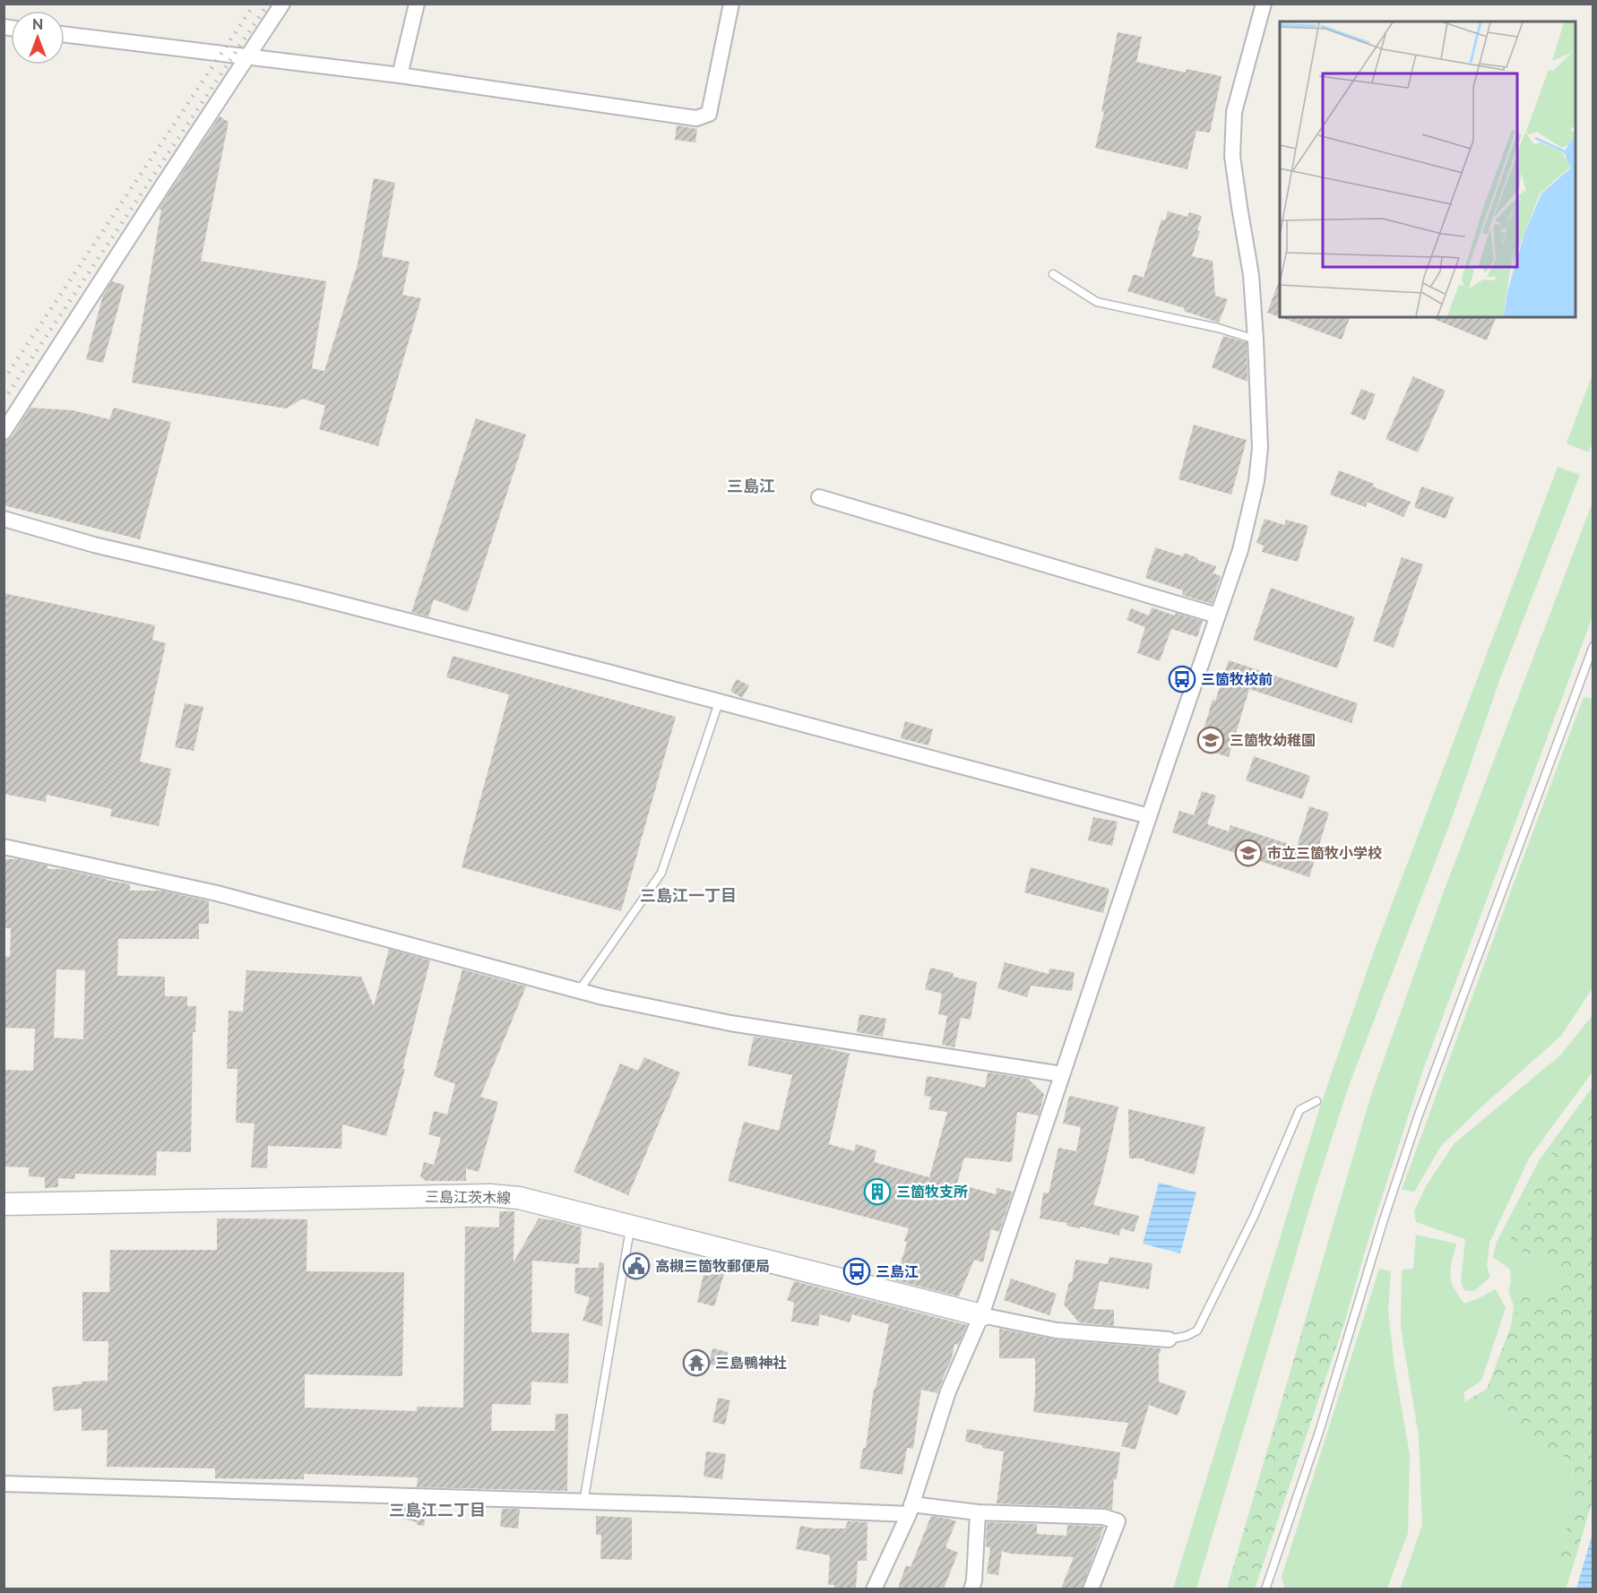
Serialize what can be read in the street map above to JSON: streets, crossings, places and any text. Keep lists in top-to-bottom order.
{
  "streets": {
    "main road": ["三島江茨木線"]
  },
  "districts": ["三島江", "三島江一丁目", "三島江二丁目"],
  "places": {
    "bus stop": ["三箇牧校前", "三島江"],
    "school or university": ["三箇牧幼稚園", "市立三箇牧小学校"],
    "building": ["三箇牧支所"],
    "public building": ["高槻三箇牧郵便局"],
    "temple": ["三島鴨神社"]
  },
  "north": "top"
}
